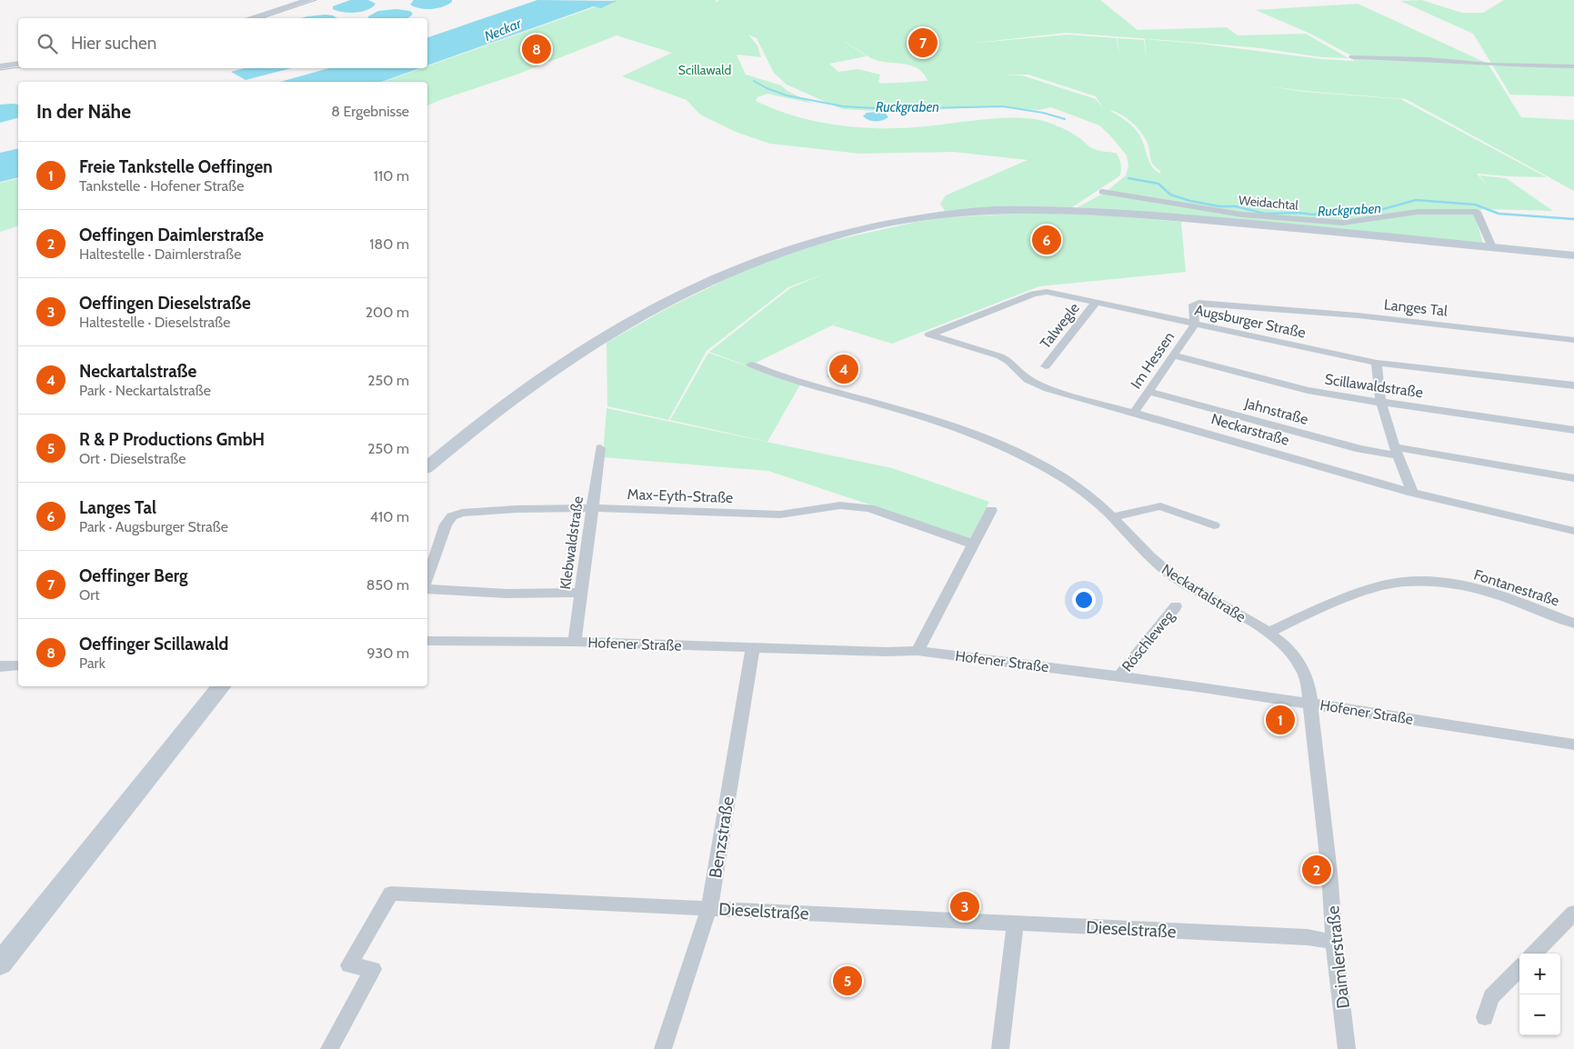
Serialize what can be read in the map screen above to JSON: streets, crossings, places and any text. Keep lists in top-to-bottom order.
{
  "streets": {
    "street": [
      "Weidachtal",
      "Langes Tal",
      "Augsburger Straße",
      "Talwegle",
      "Im Hessen",
      "Scillawaldstraße",
      "Jahnstraße",
      "Neckarstraße",
      "Max-Eyth-Straße",
      "Klebwaldstraße",
      "Fontanestraße",
      "Neckartalstraße",
      "Röschleweg",
      "Hofener Straße",
      "Benzstraße",
      "Dieselstraße",
      "Daimlerstraße"
    ]
  },
  "crossings": [
    ["Langes Tal", "Augsburger Straße"],
    ["Langes Tal", "Im Hessen"],
    ["Augsburger Straße", "Talwegle"],
    ["Augsburger Straße", "Im Hessen"],
    ["Augsburger Straße", "Neckarstraße"],
    ["Im Hessen", "Scillawaldstraße"],
    ["Im Hessen", "Jahnstraße"],
    ["Im Hessen", "Neckarstraße"],
    ["Max-Eyth-Straße", "Klebwaldstraße"],
    ["Klebwaldstraße", "Hofener Straße"],
    ["Fontanestraße", "Neckartalstraße"],
    ["Neckartalstraße", "Hofener Straße"],
    ["Neckartalstraße", "Daimlerstraße"],
    ["Röschleweg", "Hofener Straße"],
    ["Hofener Straße", "Benzstraße"],
    ["Hofener Straße", "Daimlerstraße"],
    ["Benzstraße", "Dieselstraße"],
    ["Dieselstraße", "Daimlerstraße"]
  ],
  "water": ["Neckar", "Ruckgraben"],
  "parks": ["Scillawald"],
  "page": {
    "search": "Hier suchen",
    "pins": [
      "7",
      "8",
      "6",
      "4",
      "1",
      "2",
      "3",
      "5"
    ],
    "heading": ["In der Nähe", "8 Ergebnisse"],
    "list": [
      {
        "mark": "1",
        "name": "Freie Tankstelle Oeffingen",
        "note": "Tankstelle · Hofener Straße",
        "value": "110 m"
      },
      {
        "mark": "2",
        "name": "Oeffingen Daimlerstraße",
        "note": "Haltestelle · Daimlerstraße",
        "value": "180 m"
      },
      {
        "mark": "3",
        "name": "Oeffingen Dieselstraße",
        "note": "Haltestelle · Dieselstraße",
        "value": "200 m"
      },
      {
        "mark": "4",
        "name": "Neckartalstraße",
        "note": "Park · Neckartalstraße",
        "value": "250 m"
      },
      {
        "mark": "5",
        "name": "R & P Productions GmbH",
        "note": "Ort · Dieselstraße",
        "value": "250 m"
      },
      {
        "mark": "6",
        "name": "Langes Tal",
        "note": "Park · Augsburger Straße",
        "value": "410 m"
      },
      {
        "mark": "7",
        "name": "Oeffinger Berg",
        "note": "Ort",
        "value": "850 m"
      },
      {
        "mark": "8",
        "name": "Oeffinger Scillawald",
        "note": "Park",
        "value": "930 m"
      }
    ],
    "map_buttons": ["+", "−"]
  }
}
